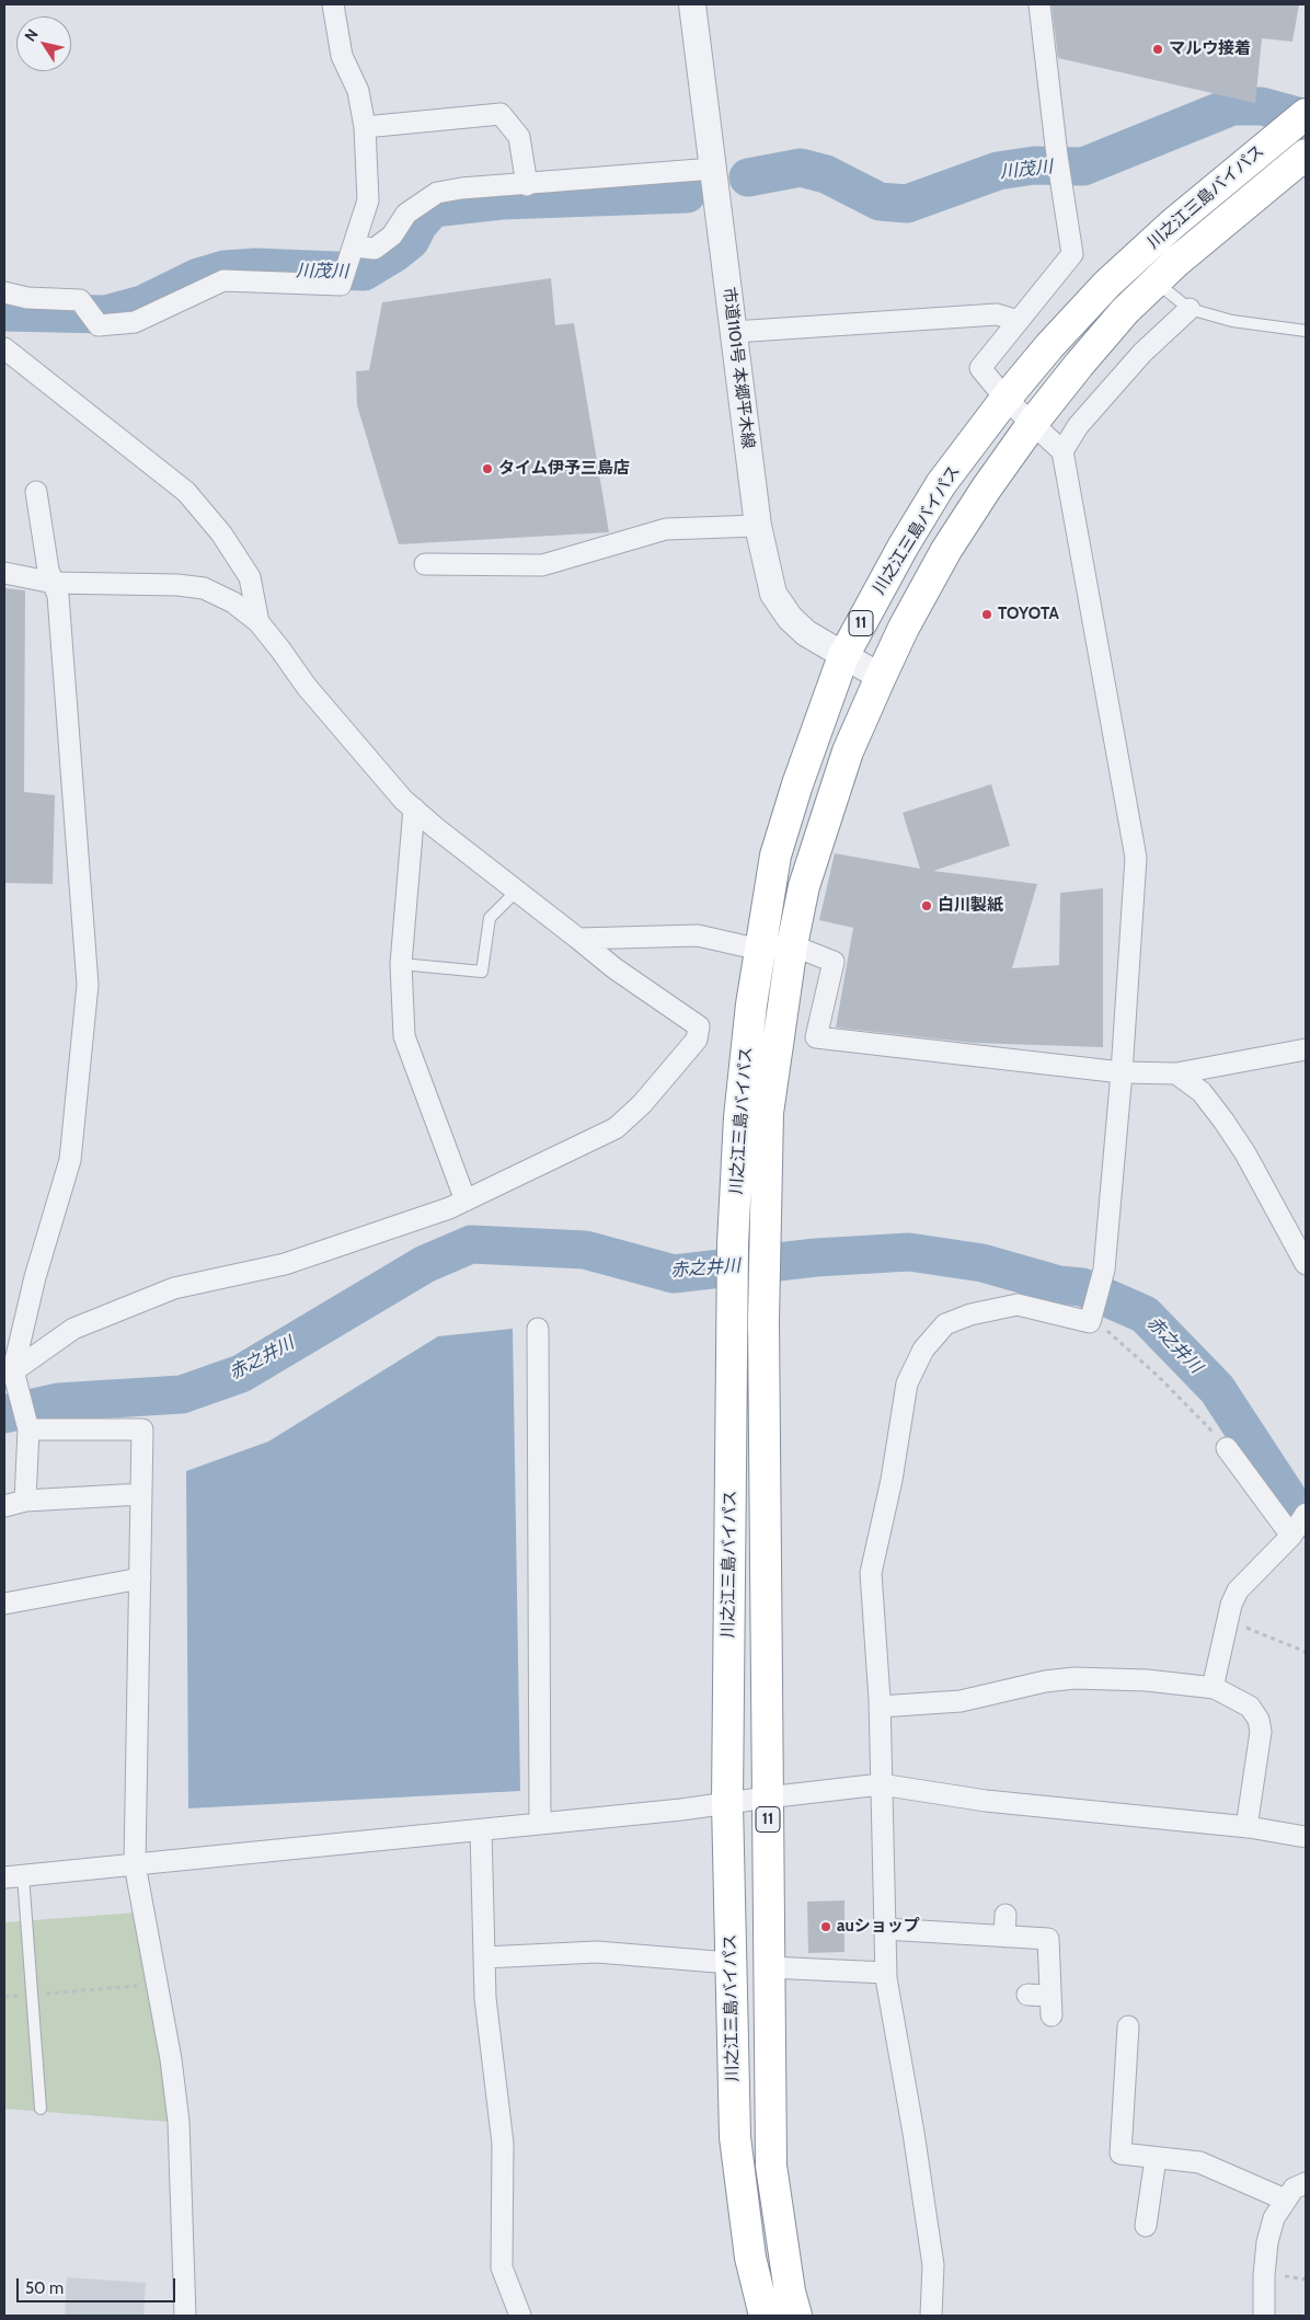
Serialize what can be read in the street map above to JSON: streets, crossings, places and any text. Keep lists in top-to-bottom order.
{
  "streets": {
    "highway": ["川之江三島バイパス", "11"],
    "street": ["市道1101号 本郷平木線"]
  },
  "crossings": [
    ["川之江三島バイパス", "市道1101号 本郷平木線"]
  ],
  "water": ["川茂川", "赤之井川"],
  "places": [
    "マルウ接着",
    "タイム伊予三島店",
    "TOYOTA",
    "白川製紙",
    "auショップ"
  ],
  "scale_bar": "50 m",
  "north": "top left"
}
